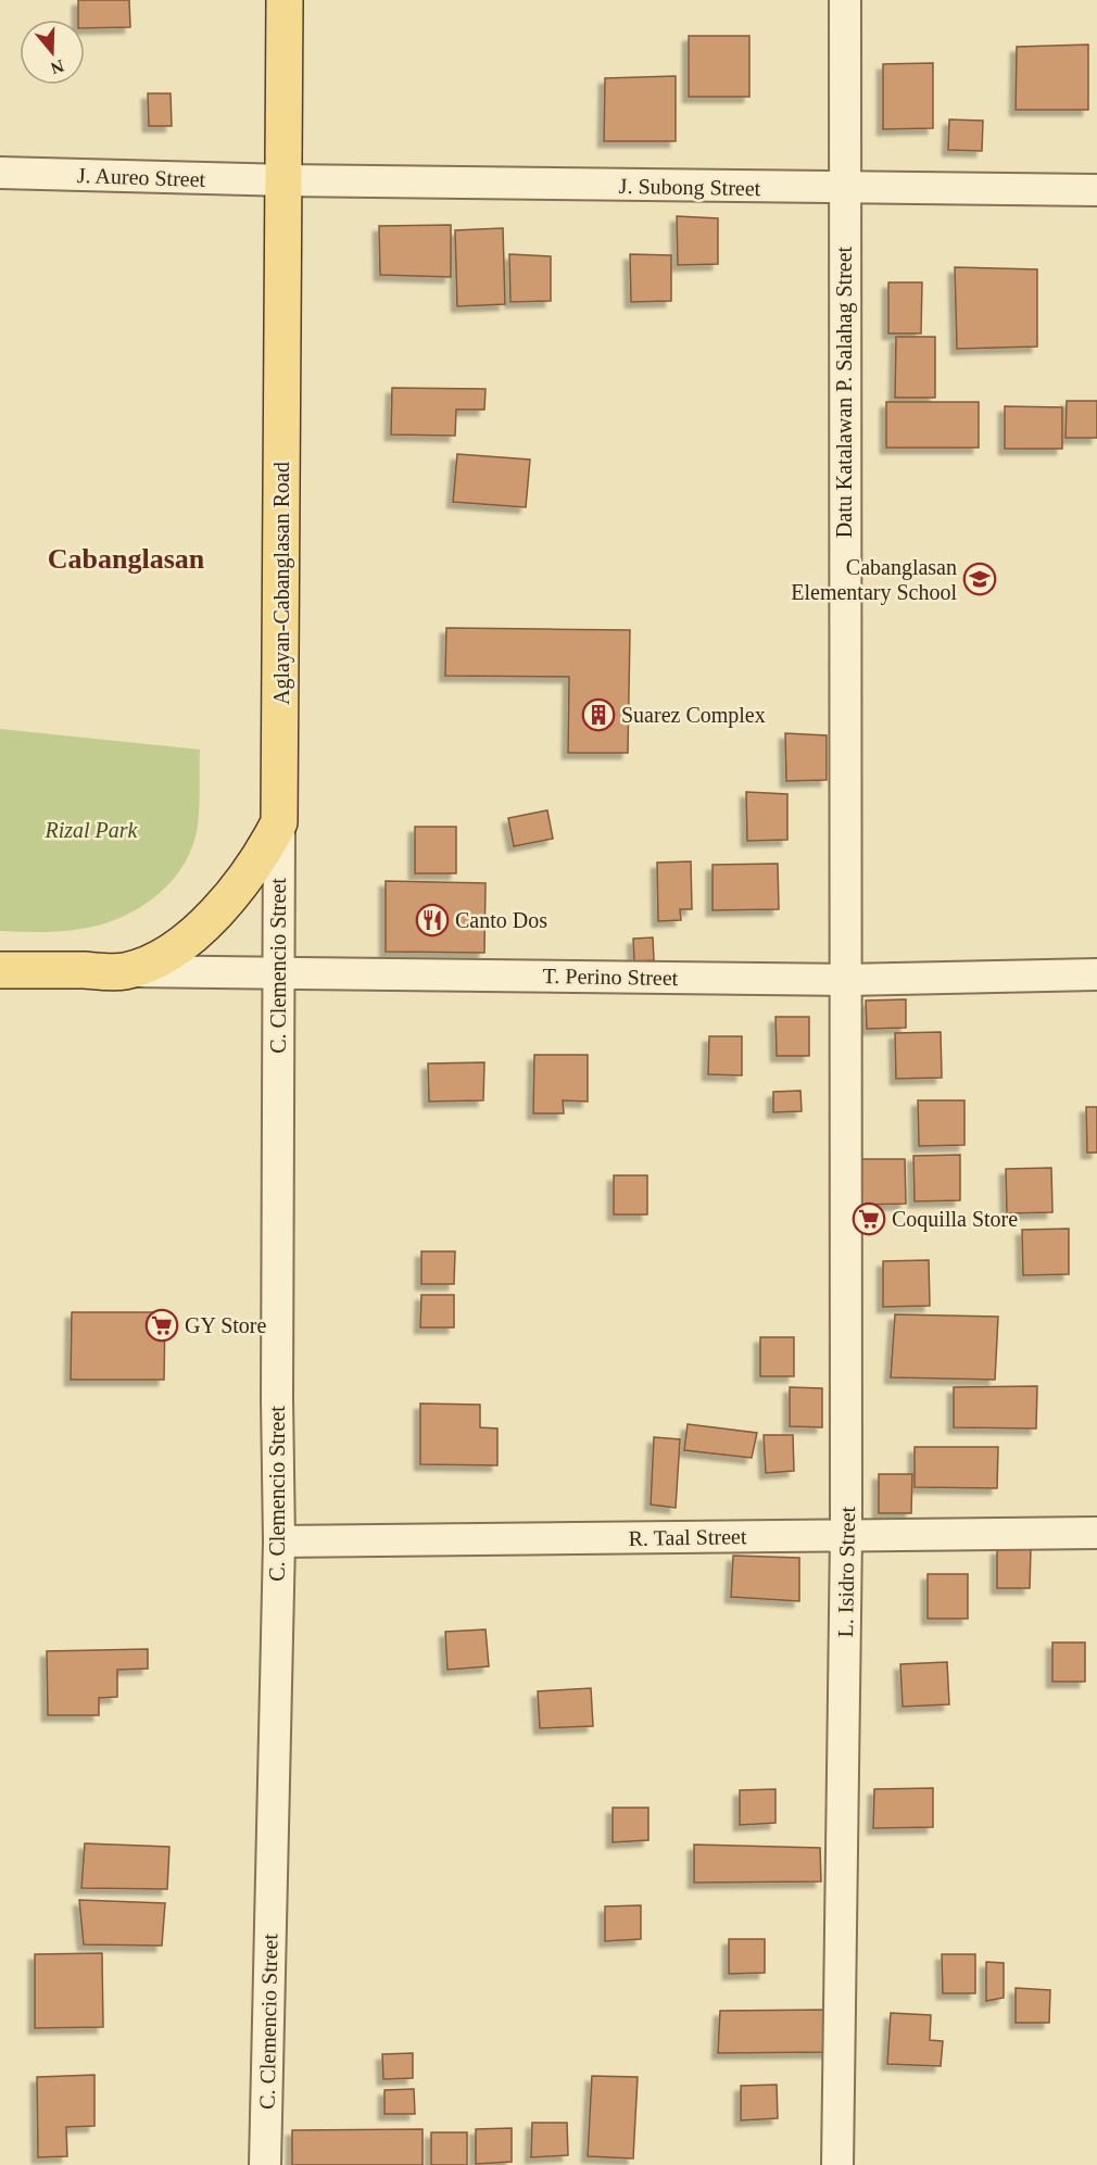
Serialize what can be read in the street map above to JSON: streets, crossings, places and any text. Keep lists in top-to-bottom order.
{
  "streets": {
    "main road": ["Aglayan-Cabanglasan Road"],
    "street": [
      "J. Aureo Street",
      "J. Subong Street",
      "Datu Katalawan P. Salahag Street",
      "C. Clemencio Street",
      "T. Perino Street",
      "R. Taal Street",
      "L. Isidro Street"
    ]
  },
  "crossings": [
    ["J. Aureo Street", "J. Subong Street"],
    ["J. Aureo Street", "Aglayan-Cabanglasan Road"],
    ["J. Subong Street", "Datu Katalawan P. Salahag Street"],
    ["J. Subong Street", "Aglayan-Cabanglasan Road"],
    ["Datu Katalawan P. Salahag Street", "T. Perino Street"],
    ["Datu Katalawan P. Salahag Street", "L. Isidro Street"],
    ["Aglayan-Cabanglasan Road", "C. Clemencio Street"],
    ["Aglayan-Cabanglasan Road", "T. Perino Street"],
    ["C. Clemencio Street", "T. Perino Street"],
    ["C. Clemencio Street", "R. Taal Street"],
    ["T. Perino Street", "L. Isidro Street"],
    ["R. Taal Street", "L. Isidro Street"]
  ],
  "districts": ["Cabanglasan"],
  "parks": ["Rizal Park"],
  "places": {
    "school or university": ["Cabanglasan Elementary School"],
    "building": ["Suarez Complex"],
    "restaurant": ["Canto Dos"],
    "supermarket": ["Coquilla Store", "GY Store"]
  },
  "north": "bottom"
}
